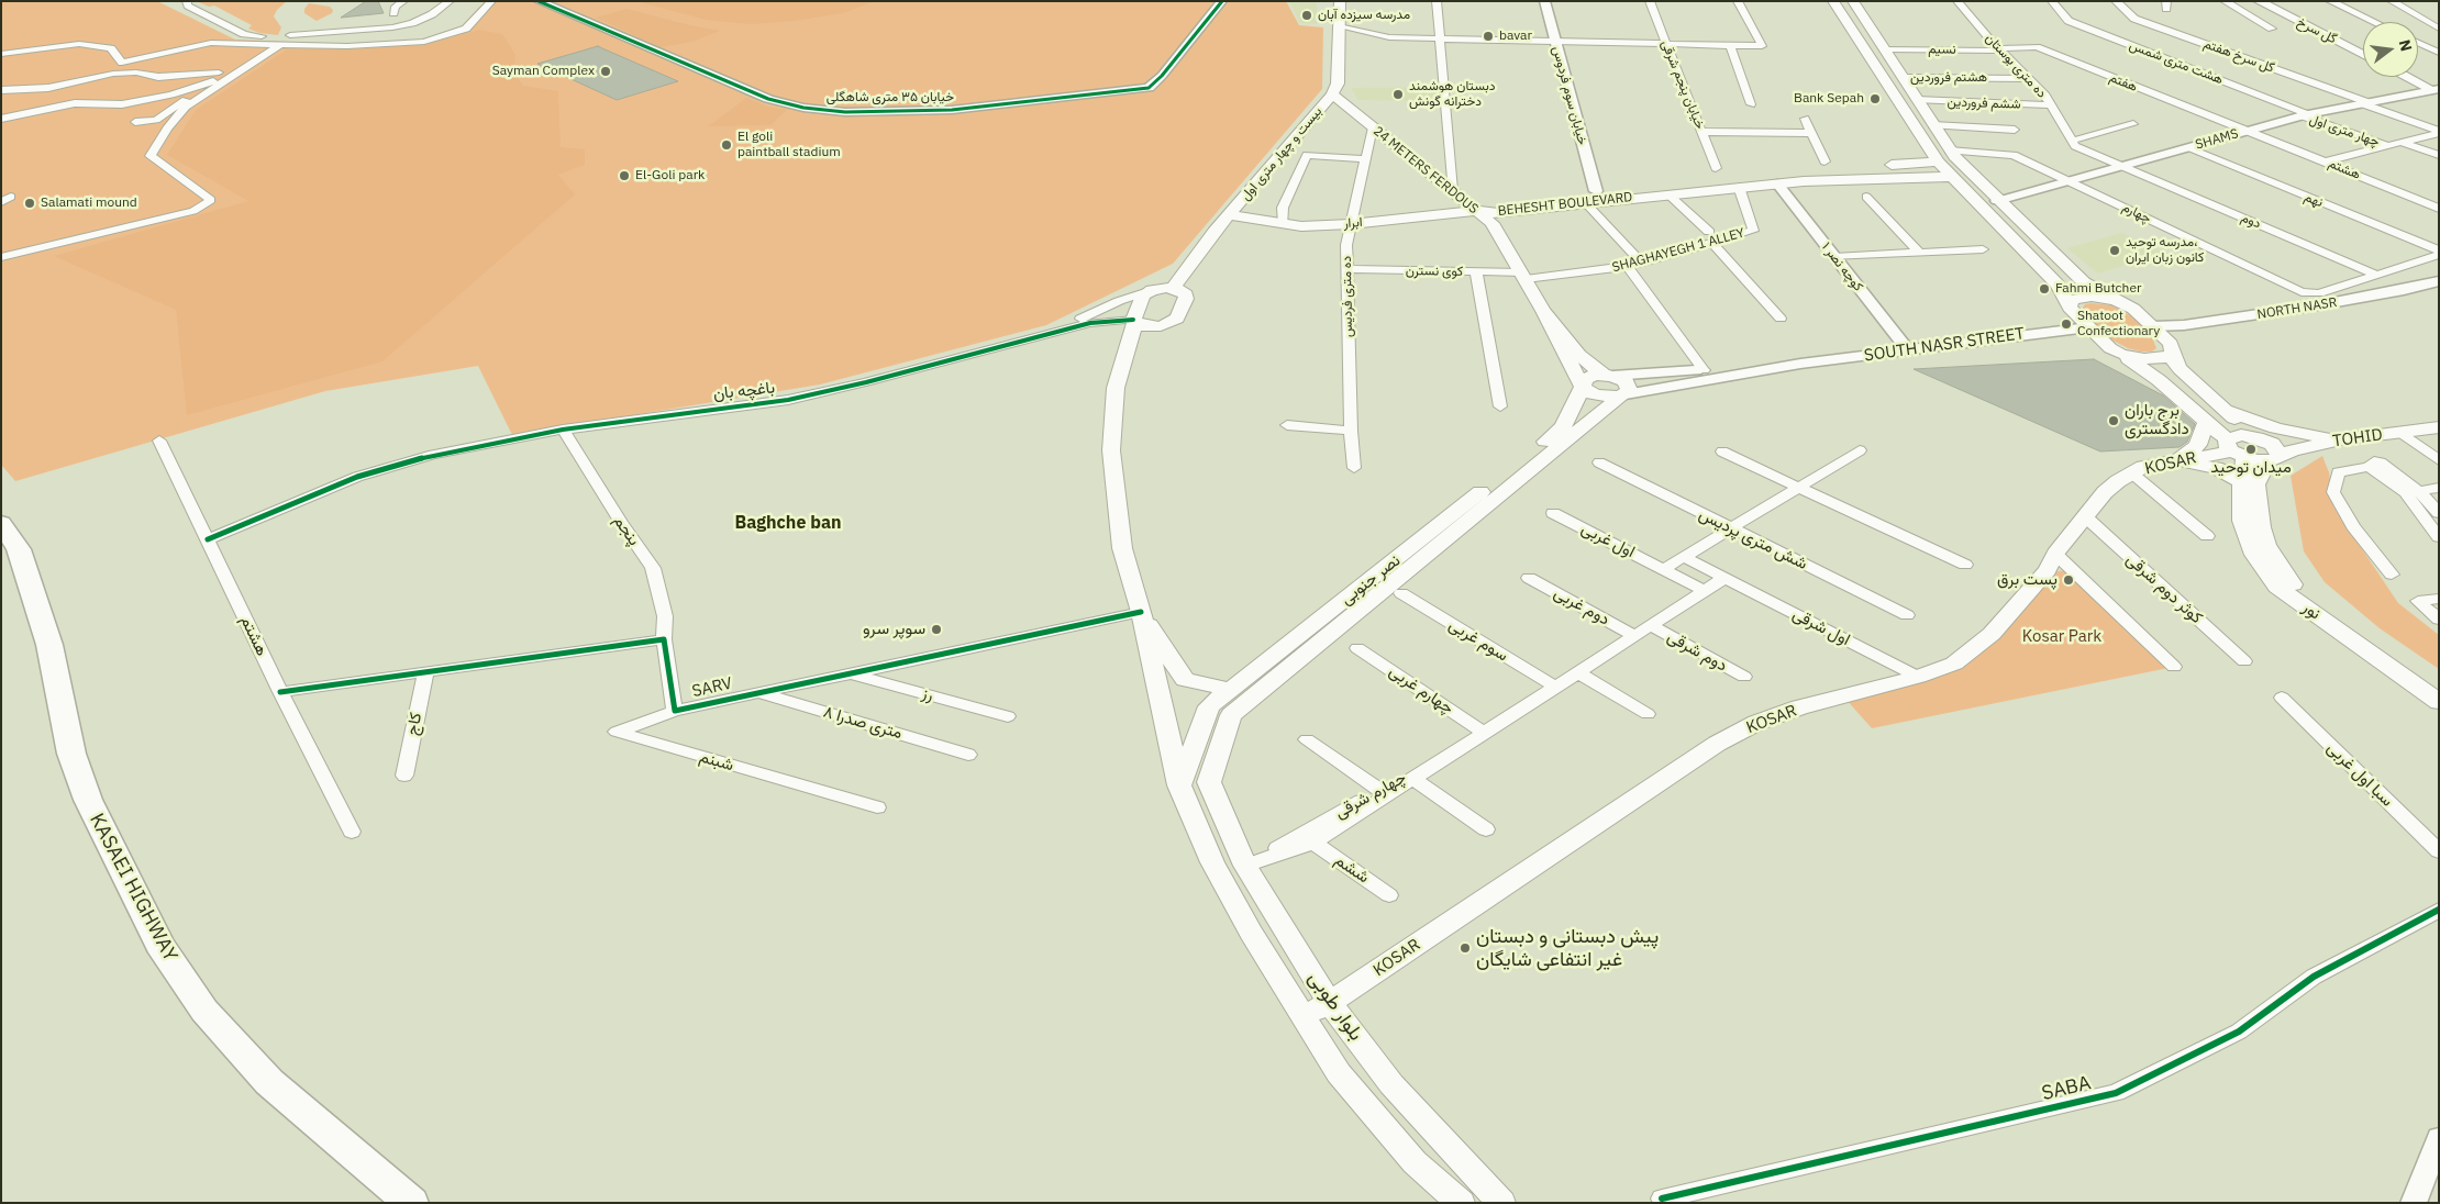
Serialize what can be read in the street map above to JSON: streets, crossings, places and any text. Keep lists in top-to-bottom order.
{
  "streets": {
    "highway": ["KASAEI HIGHWAY"],
    "main road": [
      "گل سرخ",
      "بیست و چهار متری اول",
      "24 METERS FERDOUS",
      "BEHESHT BOULEVARD",
      "ابرار",
      "TOHID",
      "KOSAR",
      "نصر جنوبی",
      "نور",
      "بلوار طوبی"
    ],
    "street": [
      "نسیم",
      "گل سرخ هفتم",
      "هشت متری شمس",
      "ده متری بوستان",
      "هشتم فروردین",
      "هفتم",
      "خیابان پنجم شرقی",
      "خیابان سوم فردوس",
      "خیابان ۳۵ متری شاهگلی",
      "ششم فروردین",
      "چهار متری اول",
      "SHAMS",
      "هشتم",
      "نهم",
      "چهارم",
      "دوم",
      "SHAGHAYEGH 1 ALLEY",
      "کوچه نصر ۱",
      "کوی نسترن",
      "ده متری فردیس",
      "NORTH NASR",
      "SOUTH NASR STREET",
      "باغچه بان",
      "پنجم",
      "شش متری پردیس",
      "اول غربی",
      "کوثر دوم شرقی",
      "دوم غربی",
      "اول شرقی",
      "سوم غربی",
      "دوم شرقی",
      "SARV",
      "چهارم غربی",
      "رز",
      "۸ متری صدرا",
      "کاج",
      "شبنم",
      "سبا اول غربی",
      "چهارم شرقی",
      "ششم",
      "SABA"
    ]
  },
  "crossings": [
    ["نسیم", "ده متری بوستان"],
    ["نسیم", "هفتم"],
    ["گل سرخ هفتم", "SHAMS"],
    ["هشت متری شمس", "چهار متری اول"],
    ["هشت متری شمس", "SHAMS"],
    ["ده متری بوستان", "هشتم فروردین"],
    ["ده متری بوستان", "هفتم"],
    ["ده متری بوستان", "ششم فروردین"],
    ["هفتم", "SHAMS"],
    ["هفتم", "هشتم"],
    ["خیابان سوم فردوس", "BEHESHT BOULEVARD"],
    ["چهار متری اول", "SHAMS"],
    ["SHAMS", "هشتم"],
    ["SHAMS", "نهم"],
    ["SHAMS", "چهارم"],
    ["SHAMS", "دوم"],
    ["بیست و چهار متری اول", "24 METERS FERDOUS"],
    ["بیست و چهار متری اول", "ابرار"],
    ["هشتم", "باغچه بان"],
    ["24 METERS FERDOUS", "BEHESHT BOULEVARD"],
    ["24 METERS FERDOUS", "ابرار"],
    ["24 METERS FERDOUS", "SHAGHAYEGH 1 ALLEY"],
    ["24 METERS FERDOUS", "کوی نسترن"],
    ["24 METERS FERDOUS", "ده متری فردیس"],
    ["24 METERS FERDOUS", "SOUTH NASR STREET"],
    ["24 METERS FERDOUS", "نصر جنوبی"],
    ["BEHESHT BOULEVARD", "ابرار"],
    ["BEHESHT BOULEVARD", "SHAGHAYEGH 1 ALLEY"],
    ["BEHESHT BOULEVARD", "کوچه نصر ۱"],
    ["چهارم", "دوم"],
    ["ابرار", "ده متری فردیس"],
    ["SHAGHAYEGH 1 ALLEY", "کوی نسترن"],
    ["کوچه نصر ۱", "SOUTH NASR STREET"],
    ["کوی نسترن", "ده متری فردیس"],
    ["SOUTH NASR STREET", "نصر جنوبی"],
    ["باغچه بان", "پنجم"],
    ["KOSAR", "کوثر دوم شرقی"],
    ["KOSAR", "اول شرقی"],
    ["KOSAR", "بلوار طوبی"],
    ["پنجم", "SARV"],
    ["نصر جنوبی", "بلوار طوبی"],
    ["SARV", "رز"],
    ["SARV", "۸ متری صدرا"],
    ["SARV", "شبنم"],
    ["SARV", "بلوار طوبی"],
    ["چهارم غربی", "چهارم شرقی"],
    ["چهارم شرقی", "بلوار طوبی"]
  ],
  "districts": ["Baghche ban"],
  "parks": ["Kosar Park"],
  "places": [
    "مدرسه سیزده آبان",
    "bavar",
    "Sayman Complex",
    "دبستان هوشمند دخترانه گونش",
    "Bank Sepah",
    "El goli paintball stadium",
    "El-Goli park",
    "Salamati mound",
    "مدرسه توحید، کانون زبان ایران",
    "Fahmi Butcher",
    "Shatoot Confectionary",
    "برج باران دادگستری",
    "میدان توحید",
    "پست برق",
    "سوپر سرو",
    "پیش دبستانی و دبستان غیر انتفاعی شایگان"
  ],
  "north": "right"
}
